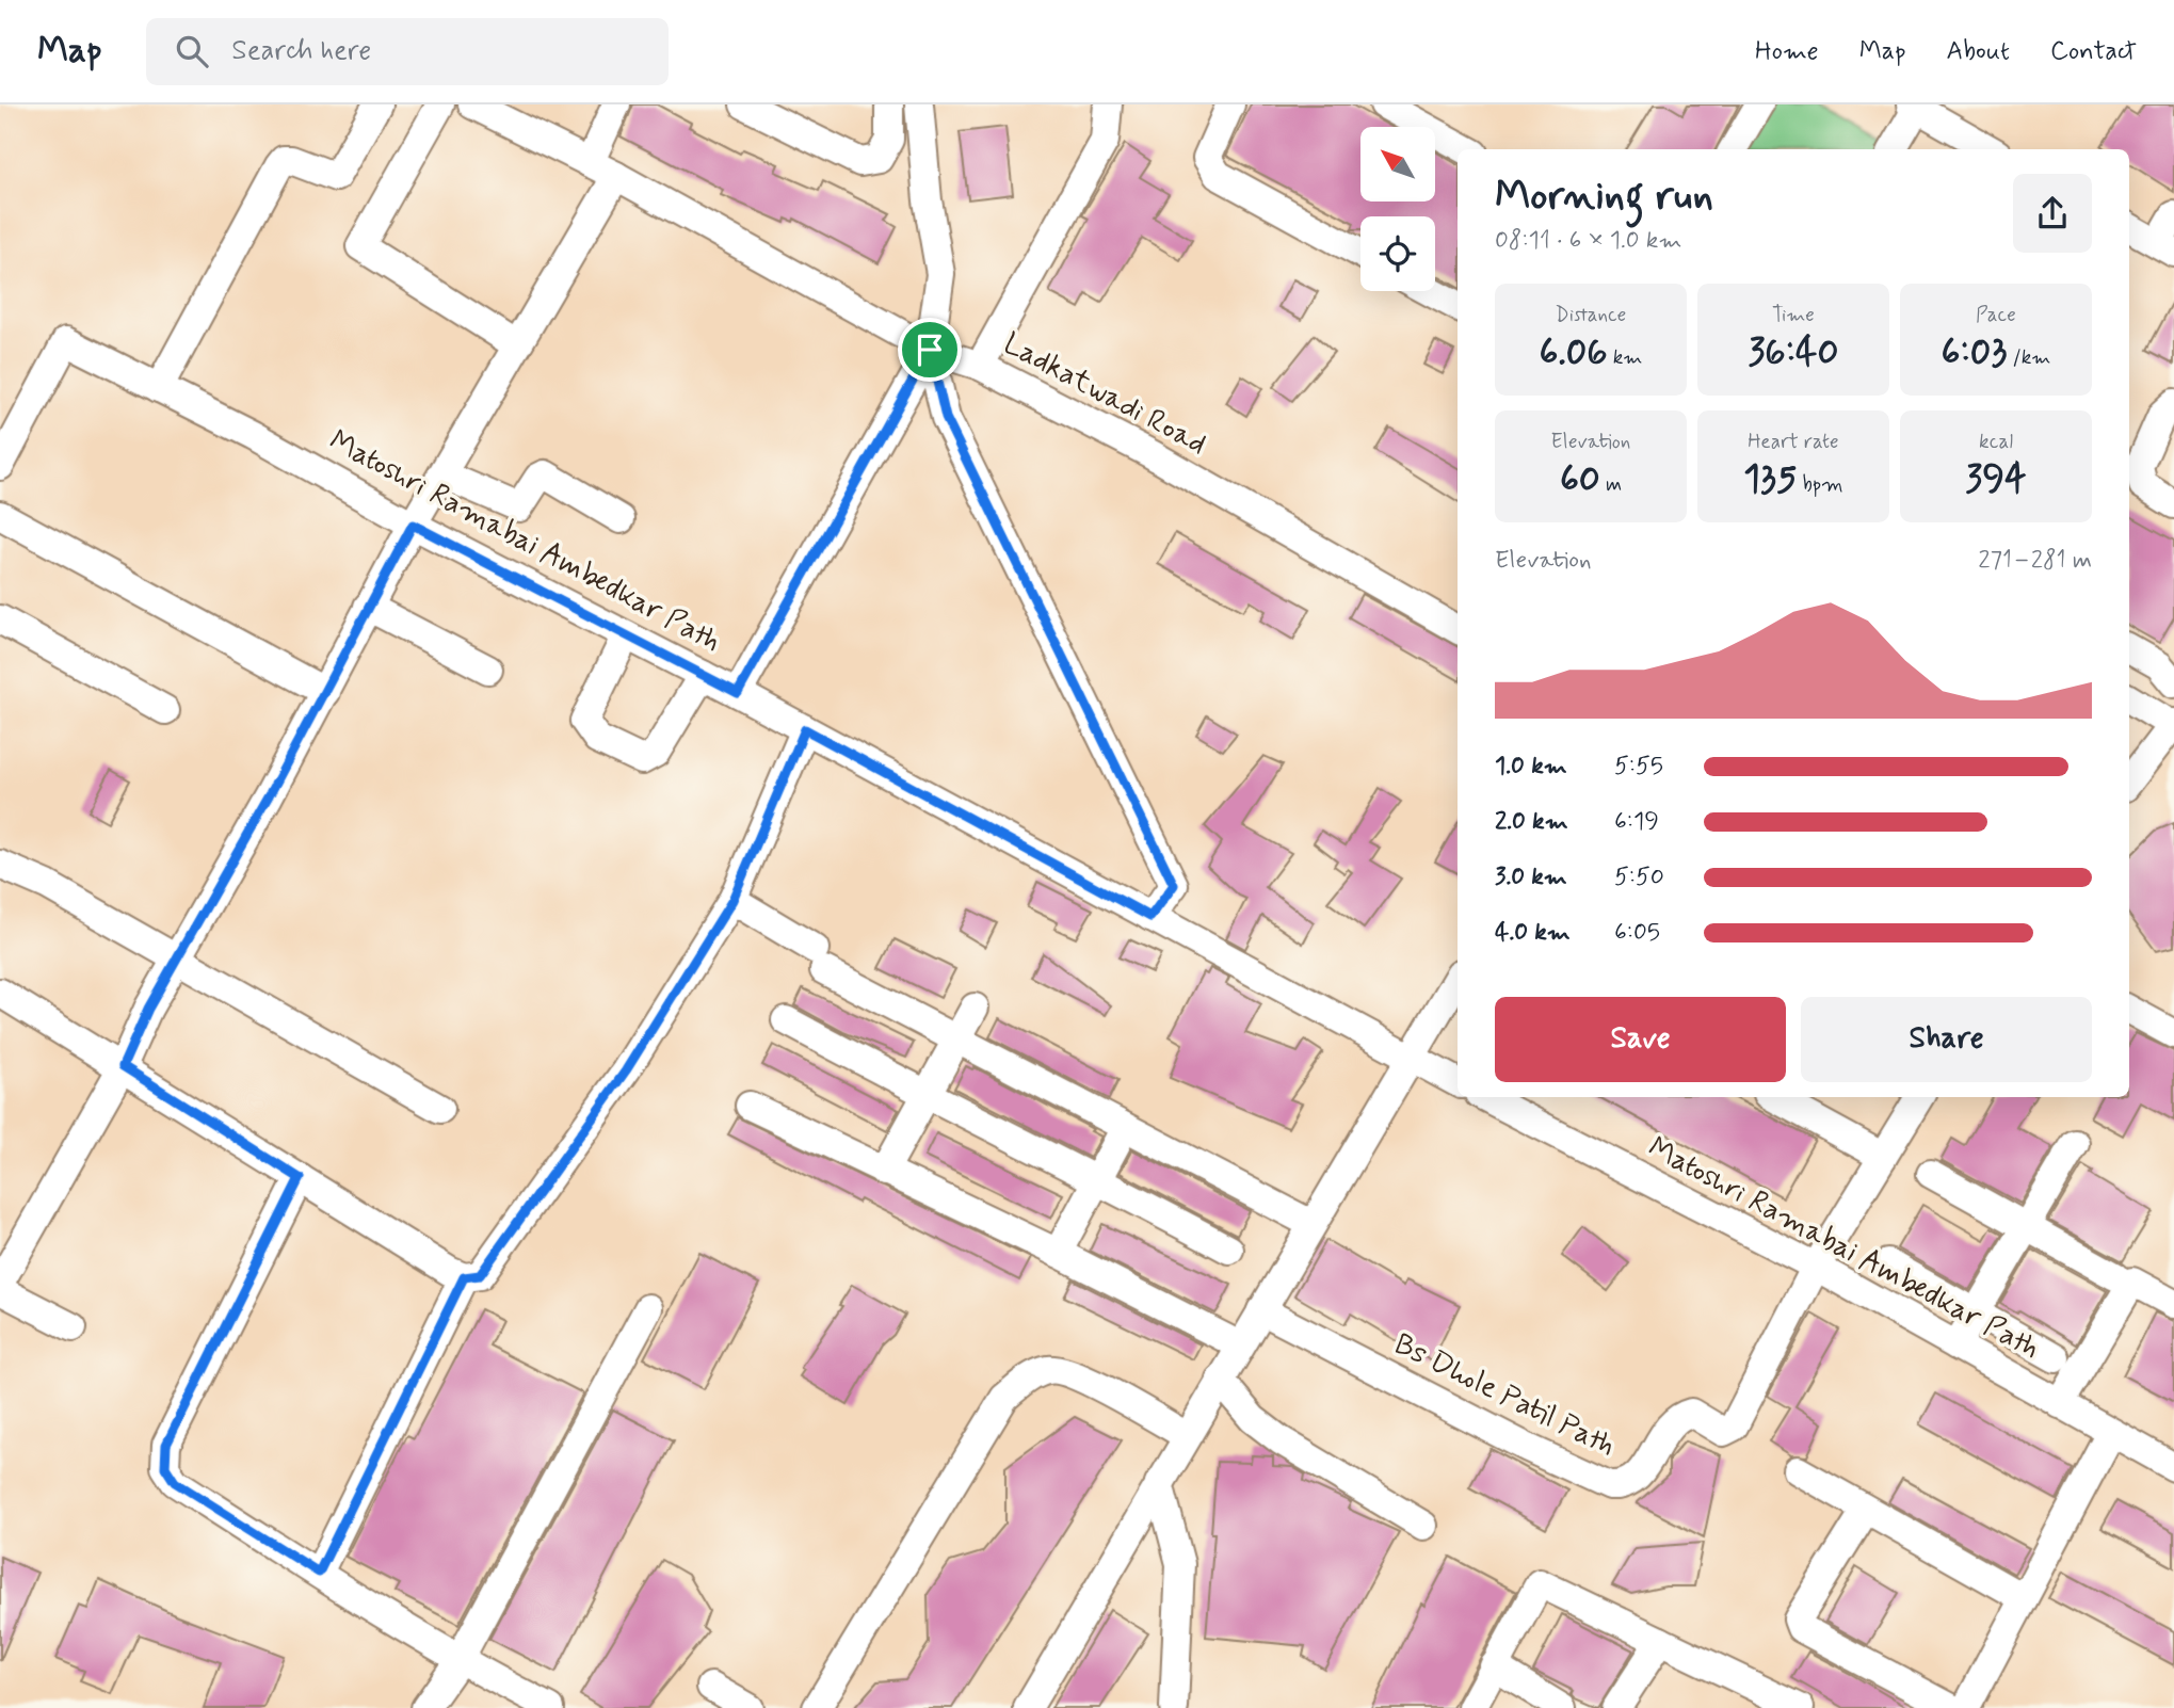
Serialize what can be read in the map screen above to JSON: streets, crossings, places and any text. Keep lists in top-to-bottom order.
{
  "streets": {
    "street": ["Ladkatwadi Road", "Matoshri Ramabai Ambedkar Path", "Bs Dhole Patil Path"]
  },
  "crossings": [
    ["Matoshri Ramabai Ambedkar Path", "Bs Dhole Patil Path"]
  ],
  "north": "top left",
  "page": {
    "header": "Map",
    "search": "Search here",
    "nav": [
      "Home",
      "Map",
      "About",
      "Contact"
    ],
    "heading": ["Morning run", "08:11 · 6 × 1.0 km"],
    "stats": [
      ["Distance", "6.06 km"],
      ["Time", "36:40"],
      ["Pace", "6:03 /km"],
      ["Elevation", "60 m"],
      ["Heart rate", "135 bpm"],
      ["kcal", "394"]
    ],
    "chart": ["Elevation", "271–281 m"],
    "list": [
      {
        "name": "1.0 km",
        "note": "5:55"
      },
      {
        "name": "2.0 km",
        "note": "6:19"
      },
      {
        "name": "3.0 km",
        "note": "5:50"
      },
      {
        "name": "4.0 km",
        "note": "6:05"
      }
    ],
    "buttons": ["Save", "Share"]
  }
}
